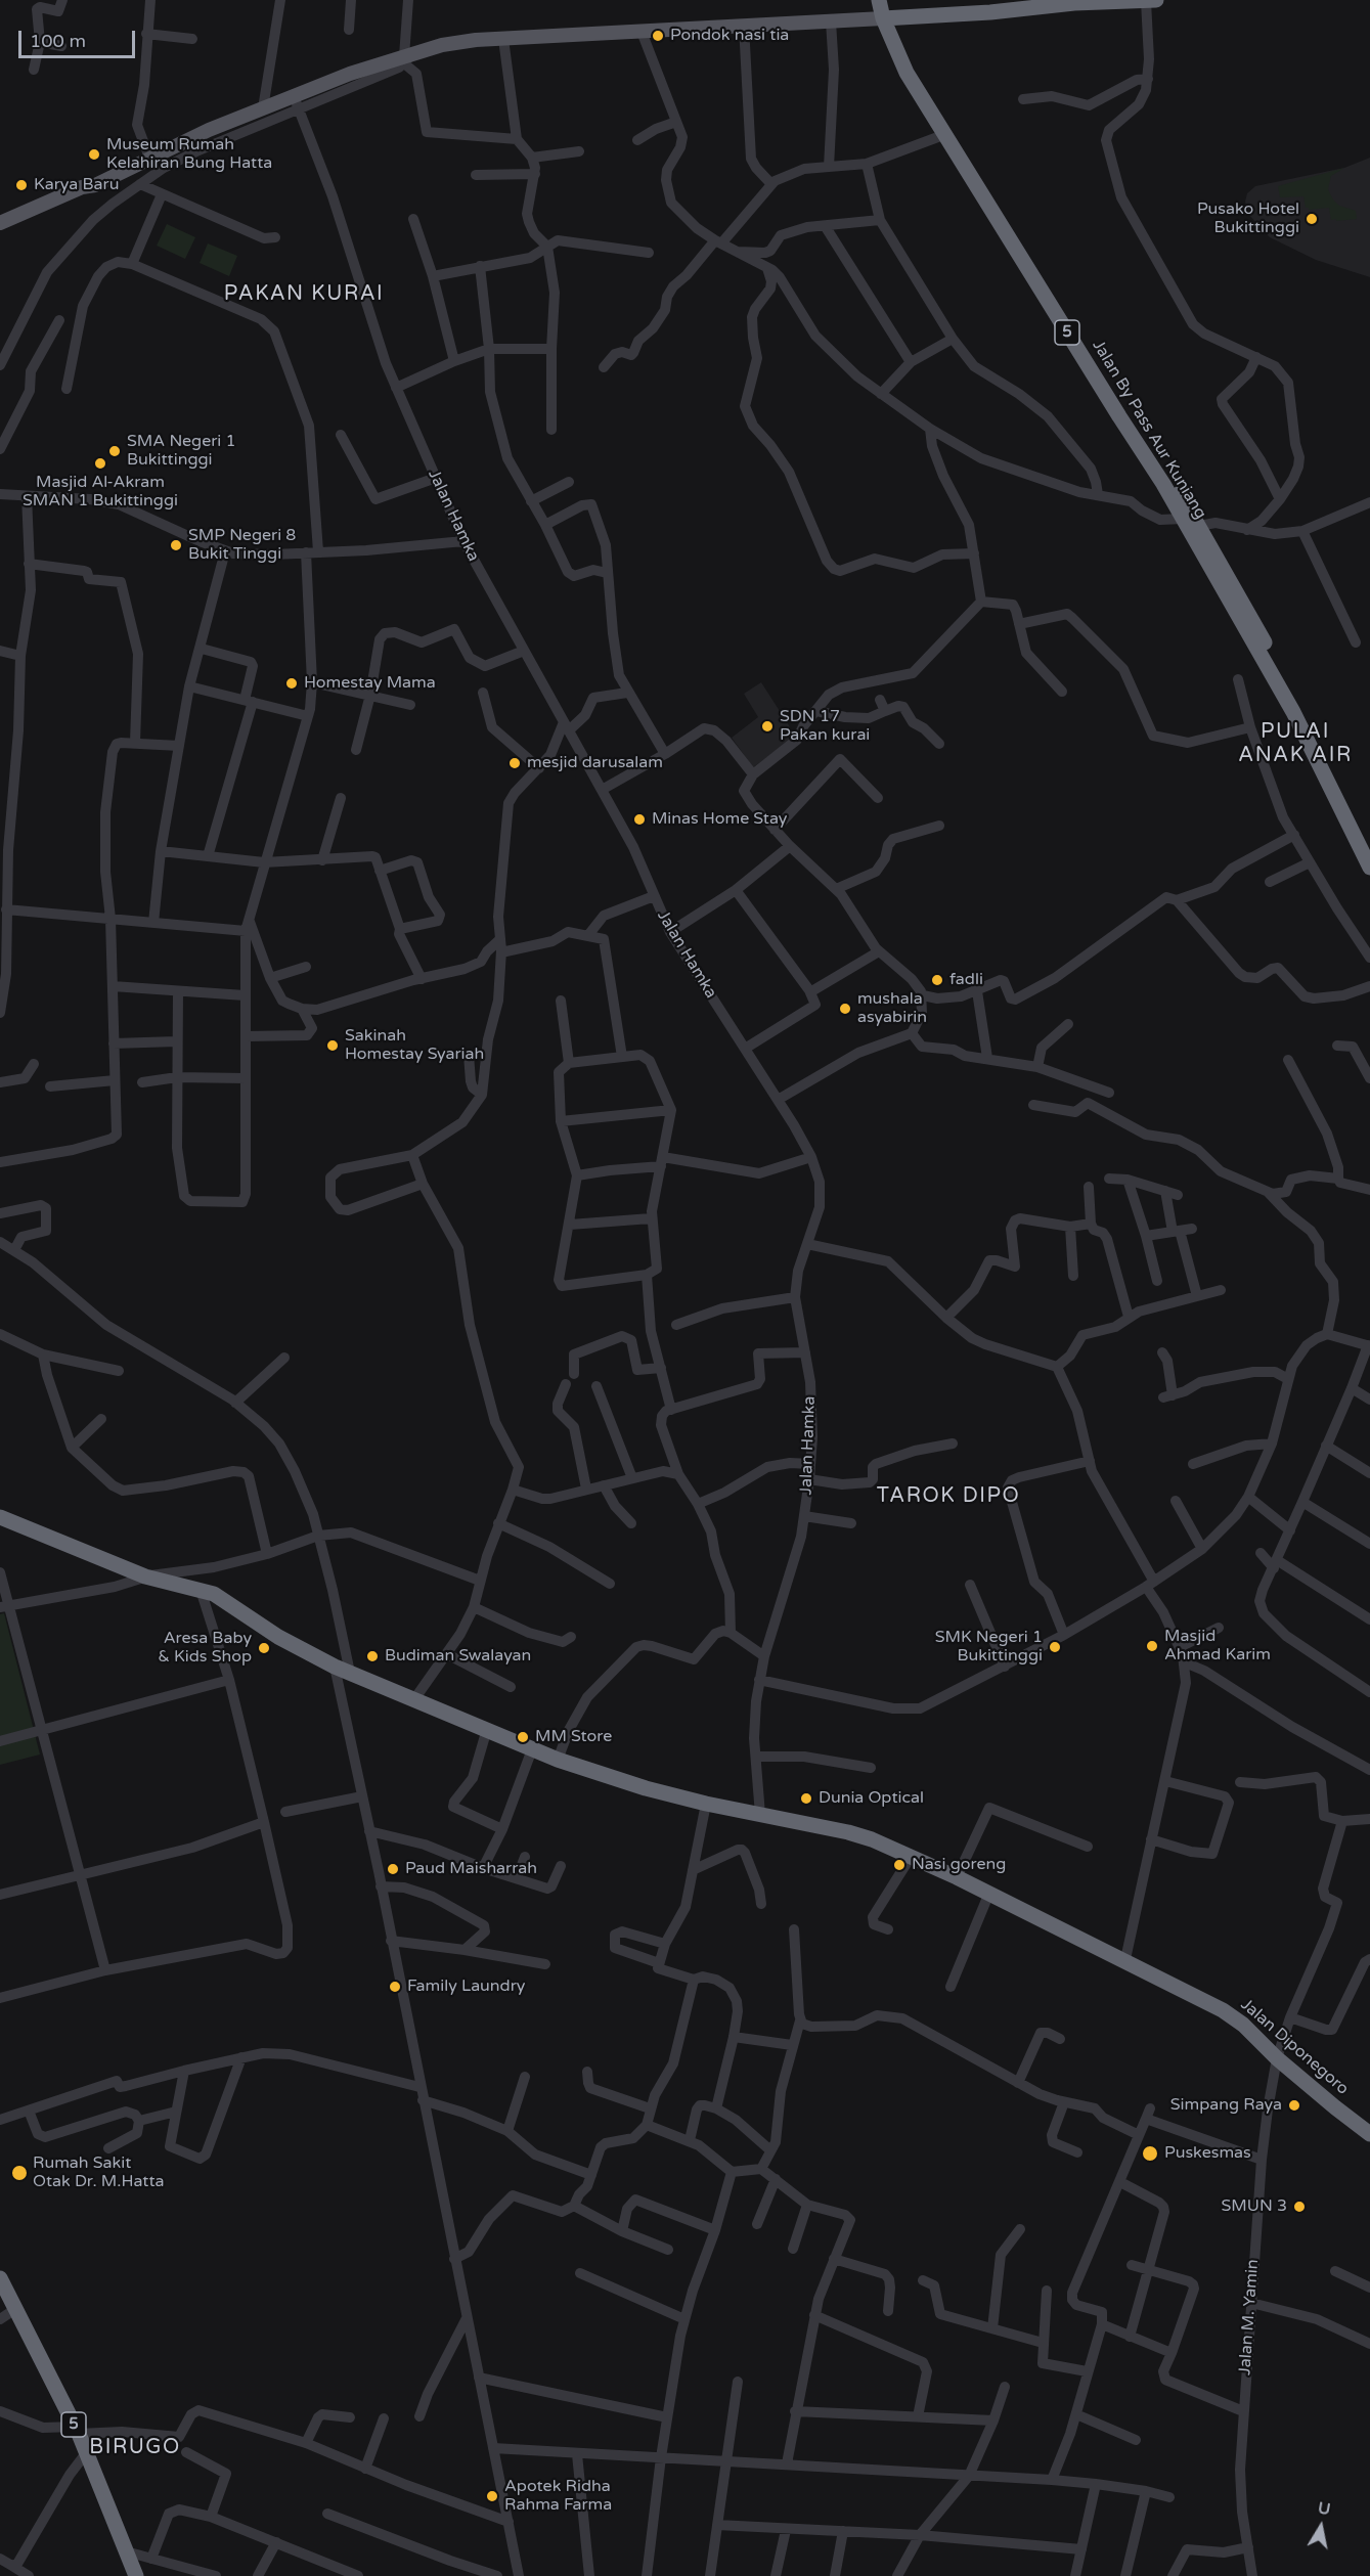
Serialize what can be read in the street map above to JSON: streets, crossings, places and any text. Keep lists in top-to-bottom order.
{
  "streets": {
    "highway": ["5", "Jalan By Pass Aur Kuniang", "Jalan Diponegoro"],
    "street": ["Jalan Hamka", "Jalan M. Yamin"]
  },
  "crossings": [
    ["5", "Jalan By Pass Aur Kuniang"],
    ["Jalan Hamka", "Jalan Diponegoro"],
    ["Jalan Diponegoro", "Jalan M. Yamin"]
  ],
  "districts": [
    "PAKAN KURAI",
    "PULAI ANAK AIR",
    "TAROK DIPO",
    "BIRUGO"
  ],
  "places": [
    "Pondok nasi tia",
    "Museum Rumah Kelahiran Bung Hatta",
    "Karya Baru",
    "Pusako Hotel Bukittinggi",
    "SMA Negeri 1 Bukittinggi",
    "Masjid Al-Akram SMAN 1 Bukittinggi",
    "SMP Negeri 8 Bukit Tinggi",
    "Homestay Mama",
    "SDN 17 Pakan kurai",
    "mesjid darusalam",
    "Minas Home Stay",
    "fadli",
    "mushala asyabirin",
    "Sakinah Homestay Syariah",
    "Masjid Ahmad Karim",
    "SMK Negeri 1 Bukittinggi",
    "Aresa Baby & Kids Shop",
    "Budiman Swalayan",
    "MM Store",
    "Dunia Optical",
    "Nasi goreng",
    "Paud Maisharrah",
    "Family Laundry",
    "Simpang Raya",
    "Puskesmas",
    "Rumah Sakit Otak Dr. M.Hatta",
    "SMUN 3",
    "Apotek Ridha Rahma Farma"
  ],
  "scale_bar": "100 m",
  "north": "top"
}
